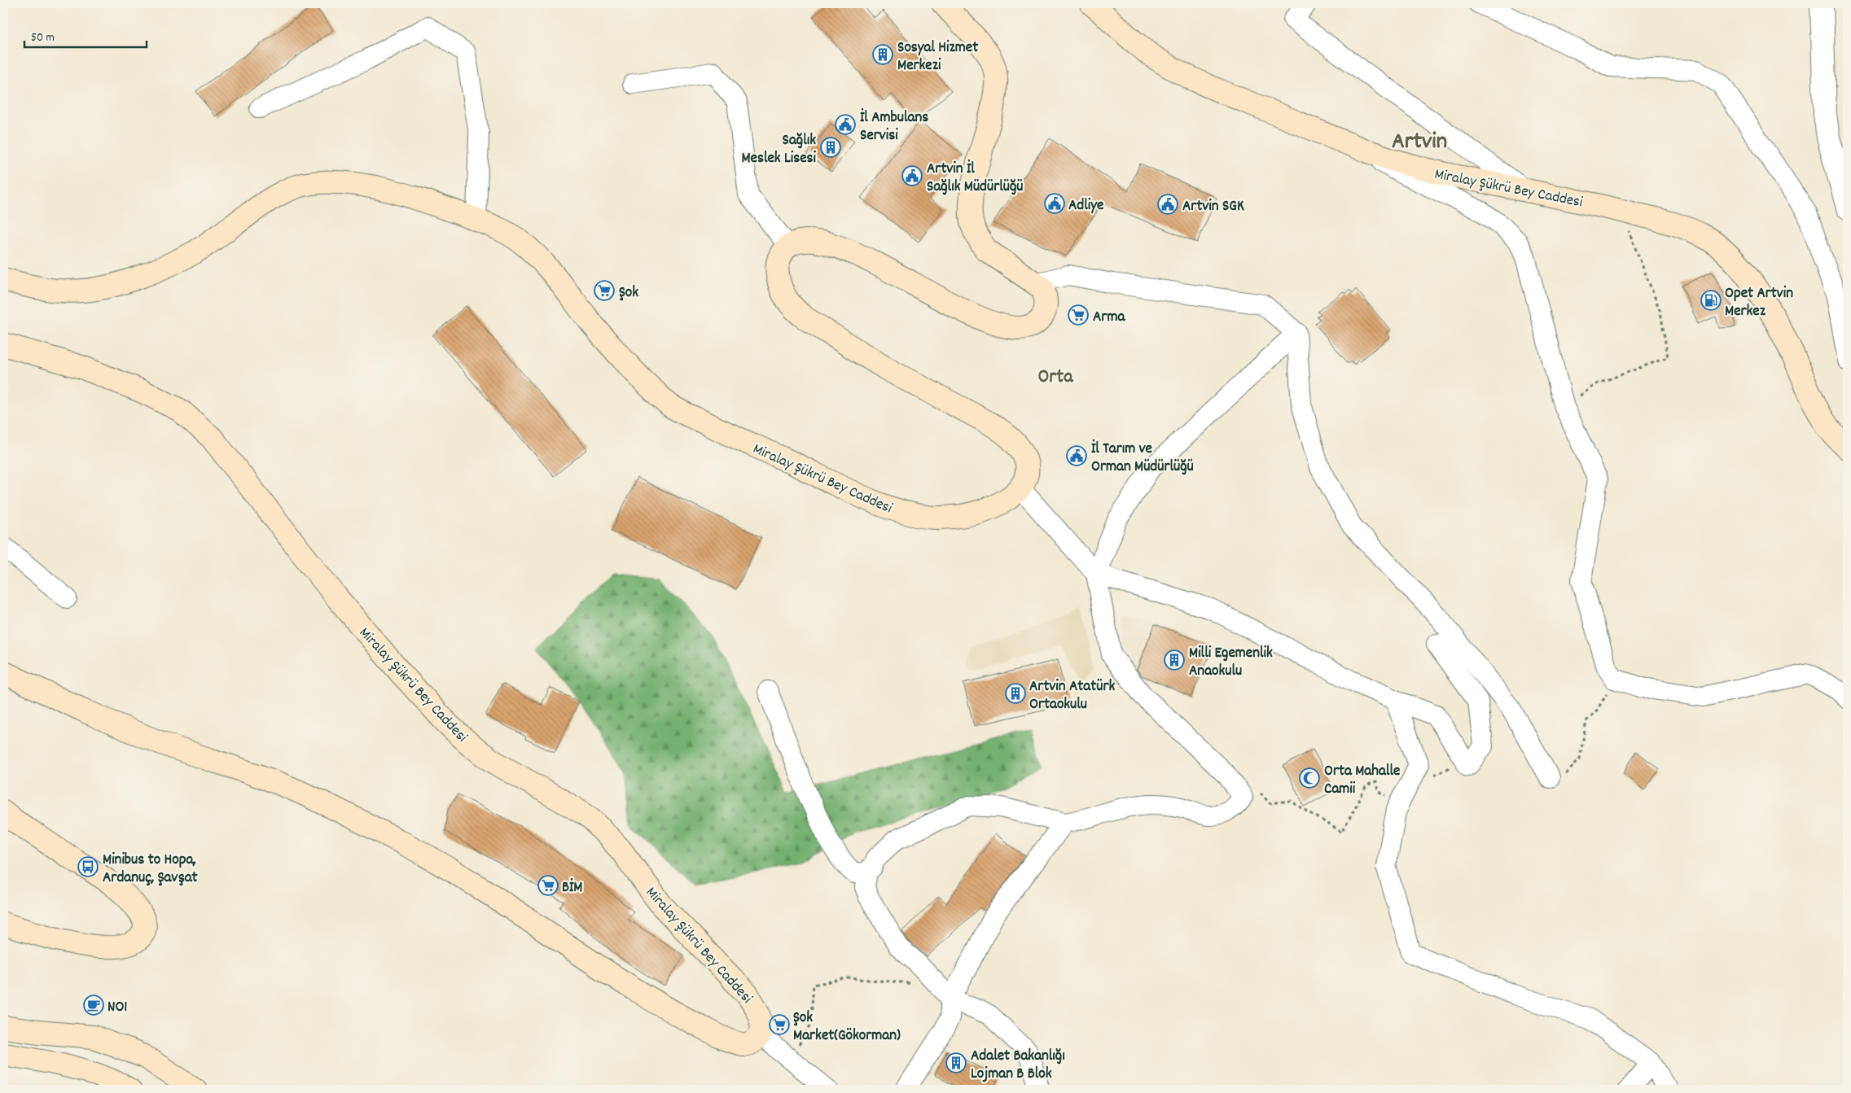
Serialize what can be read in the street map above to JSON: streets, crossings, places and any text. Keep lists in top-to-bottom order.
{
  "streets": {
    "main road": ["Miralay Şükrü Bey Caddesi"]
  },
  "districts": ["Artvin", "Orta"],
  "places": {
    "building": [
      "Sosyal Hizmet Merkezi",
      "Sağlık Meslek Lisesi",
      "Milli Egemenlik Anaokulu",
      "Artvin Atatürk Ortaokulu",
      "Adalet Bakanlığı Lojman B Blok"
    ],
    "public building": [
      "İl Ambulans Servisi",
      "Artvin İl Sağlık Müdürlüğü",
      "Adliye",
      "Artvin SGK",
      "İl Tarım ve Orman Müdürlüğü"
    ],
    "supermarket": [
      "Şok",
      "Arma",
      "BİM",
      "Şok Market(Gökorman)"
    ],
    "fuel station": ["Opet Artvin Merkez"],
    "mosque": ["Orta Mahalle Camii"],
    "bus stop": ["Minibus to Hopa, Ardanuç, Şavşat"],
    "cafe": ["NO1"]
  },
  "scale_bar": "50 m"
}
